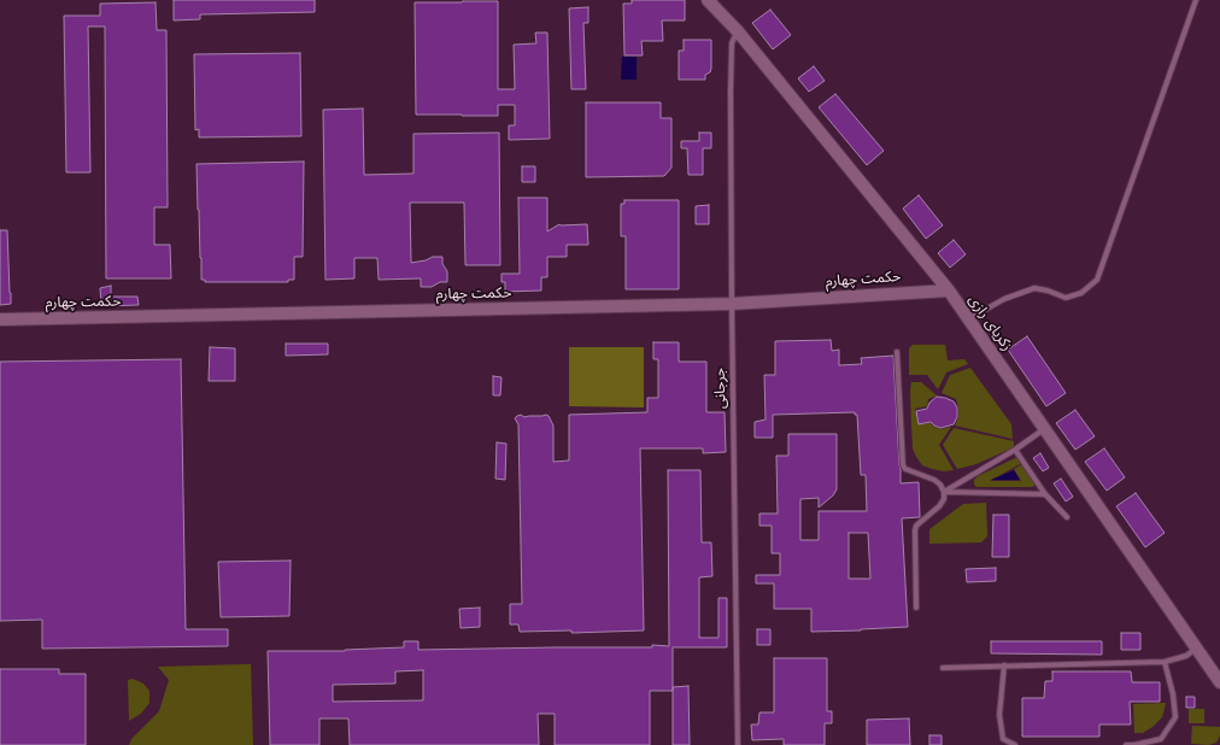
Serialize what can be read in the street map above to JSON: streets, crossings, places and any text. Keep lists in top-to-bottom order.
{
  "streets": {
    "street": ["حکمت چهارم", "زکریای رازی"],
    "lane": ["جرجانی"]
  },
  "crossings": [
    ["حکمت چهارم", "زکریای رازی"],
    ["حکمت چهارم", "جرجانی"],
    ["زکریای رازی", "جرجانی"]
  ]
}
